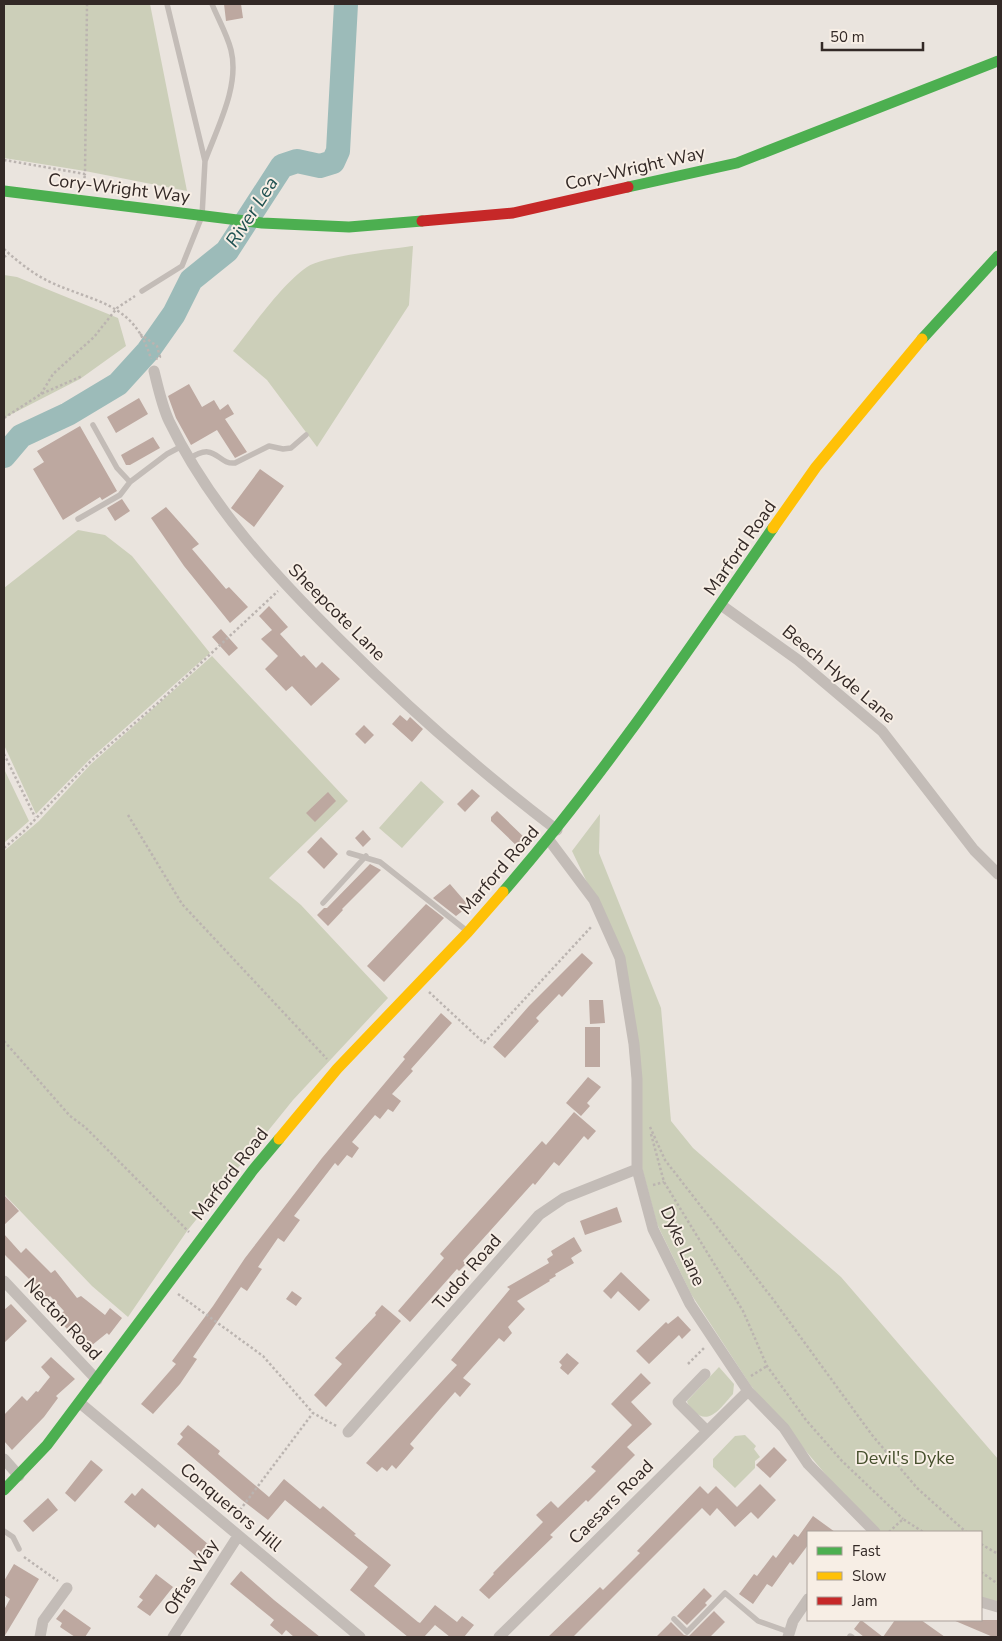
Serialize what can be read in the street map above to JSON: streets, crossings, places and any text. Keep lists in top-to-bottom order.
{
  "streets": {
    "street": [
      "Cory-Wright Way",
      "Marford Road",
      "Sheepcote Lane",
      "Beech Hyde Lane",
      "Dyke Lane",
      "Tudor Road",
      "Necton Road",
      "Caesars Road",
      "Conquerors Hill",
      "Offas Way"
    ]
  },
  "crossings": [
    ["Marford Road", "Sheepcote Lane"],
    ["Marford Road", "Beech Hyde Lane"],
    ["Marford Road", "Dyke Lane"],
    ["Marford Road", "Necton Road"],
    ["Marford Road", "Conquerors Hill"],
    ["Dyke Lane", "Tudor Road"],
    ["Dyke Lane", "Caesars Road"],
    ["Conquerors Hill", "Offas Way"]
  ],
  "water": ["River Lea"],
  "parks": ["Devil's Dyke"],
  "legend": ["Fast", "Slow", "Jam"],
  "scale_bar": "50 m"
}
